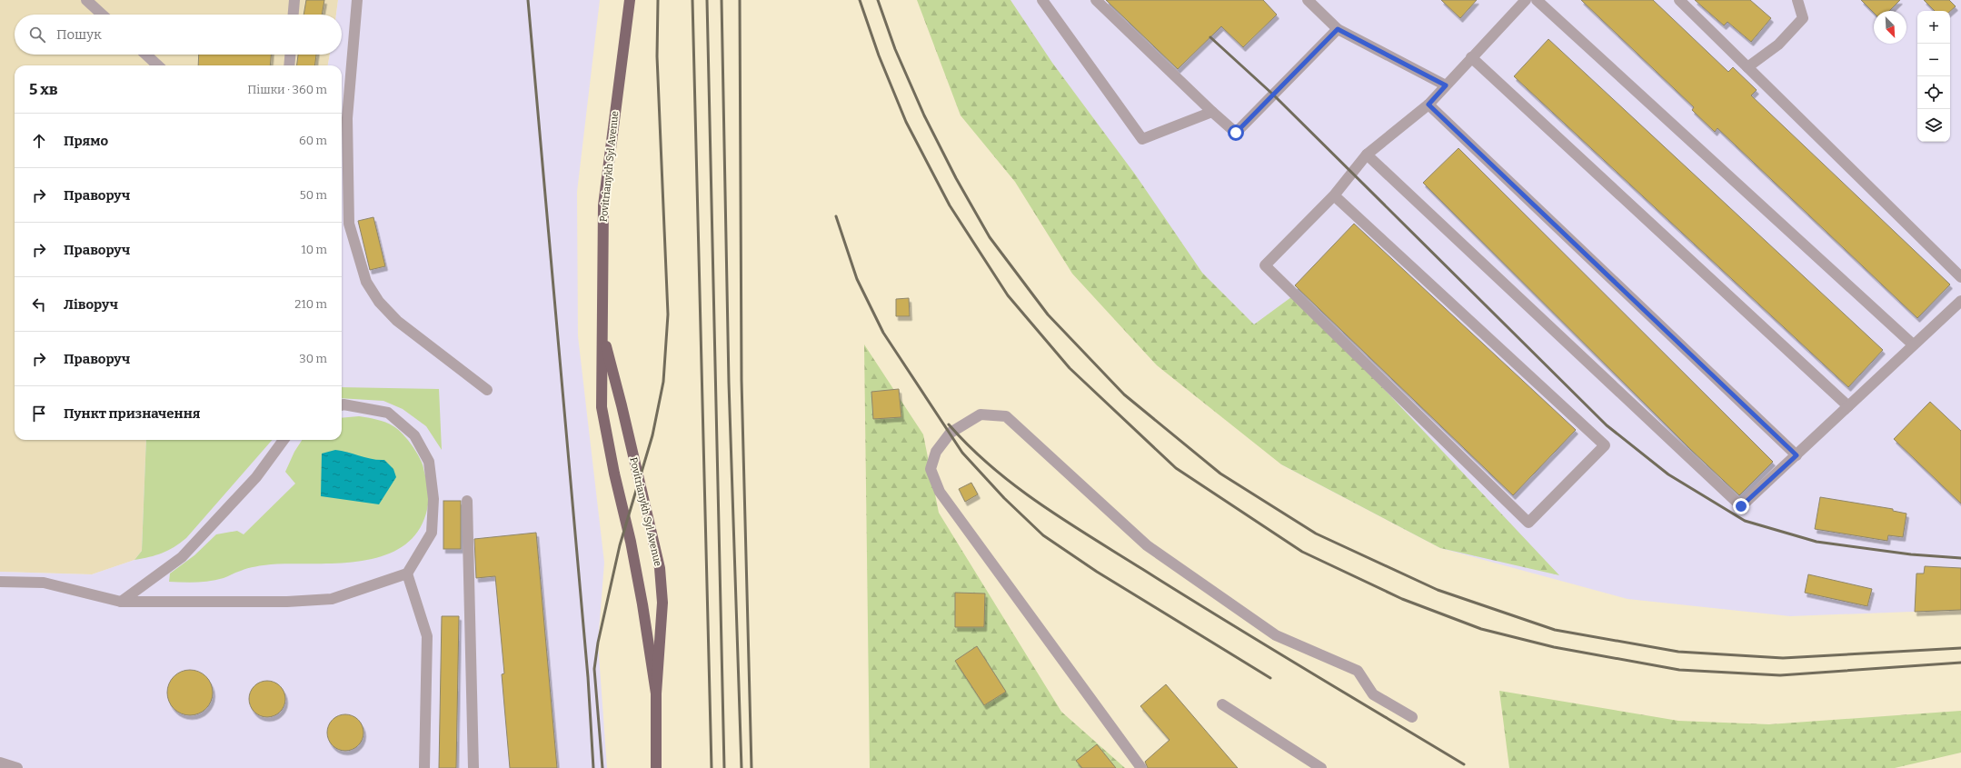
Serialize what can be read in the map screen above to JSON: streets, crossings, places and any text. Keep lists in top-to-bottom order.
{
  "streets": {
    "main road": ["Povitrianykh Syl Avenue"]
  },
  "north": "bottom right",
  "page": {
    "map_buttons": ["+", "−"],
    "search": "Пошук",
    "heading": ["5 хв", "Пішки · 360 m"],
    "list": [
      ["Прямо", "60 m"],
      ["Праворуч", "50 m"],
      ["Праворуч", "10 m"],
      ["Ліворуч", "210 m"],
      ["Праворуч", "30 m"],
      "Пункт призначення"
    ]
  }
}
